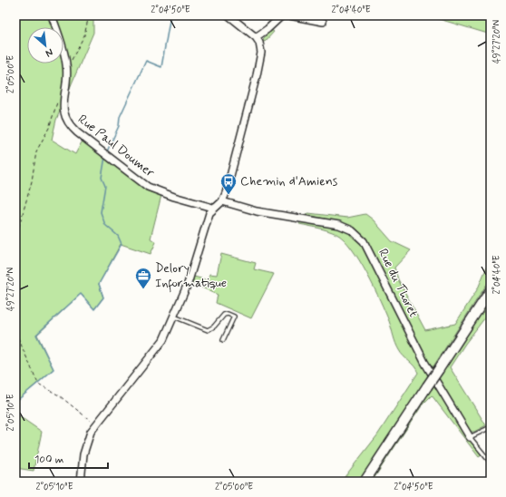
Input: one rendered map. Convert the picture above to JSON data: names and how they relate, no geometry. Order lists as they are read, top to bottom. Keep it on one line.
{"streets":{"street":["Rue Paul Doumer","Rue du Thoret"]},"places":{"bus stop":["Chemin d'Amiens"],"office":["Delory Informatique"]},"scale_bar":"100 m","north":"bottom right","coordinates":["2°04'50\"E","2°04'40\"E","49°27'20\"N","2°05'00\"E","2°05'10\"E"]}
